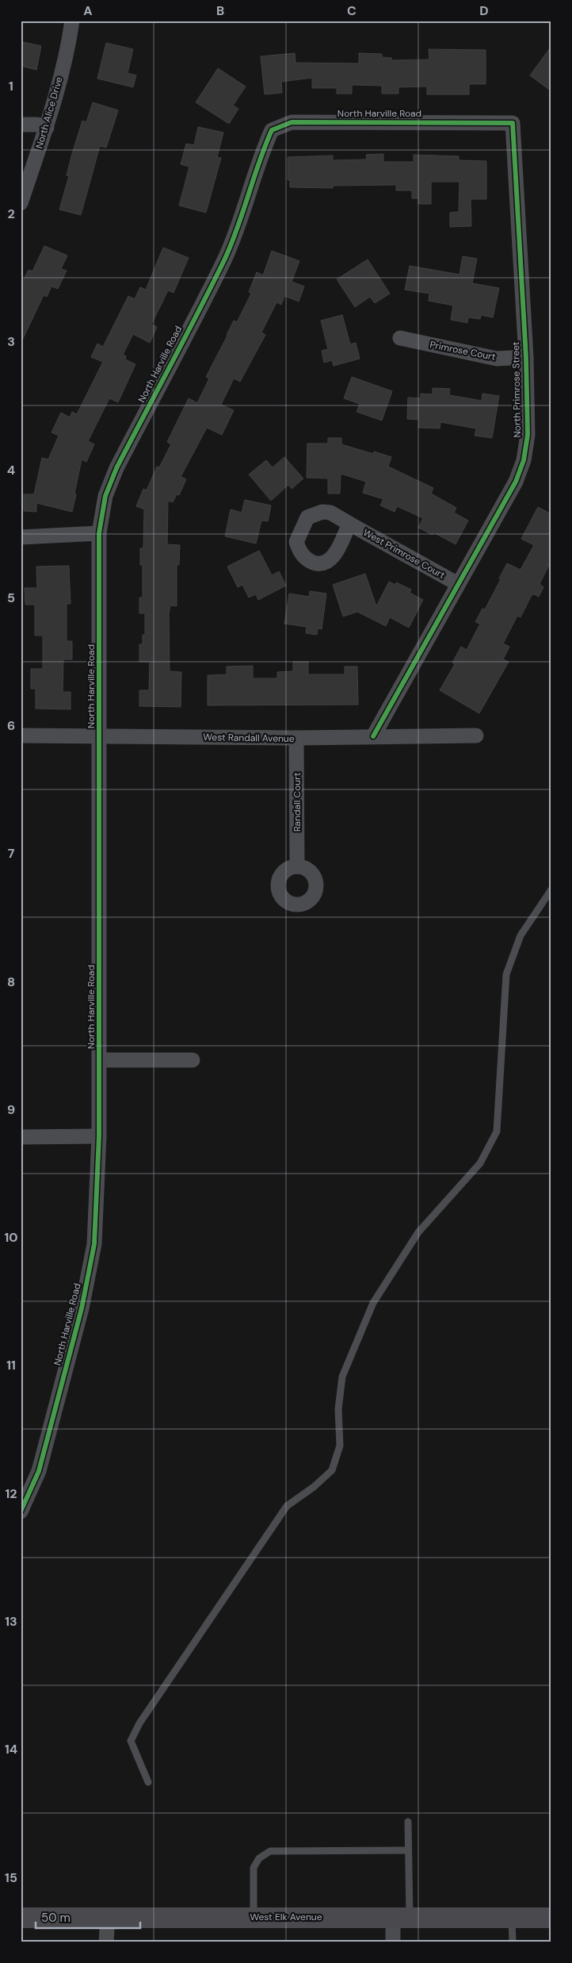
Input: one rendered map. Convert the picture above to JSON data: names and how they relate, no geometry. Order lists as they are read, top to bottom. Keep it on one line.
{"streets":{"main road":["West Elk Avenue"],"street":["North Alice Drive","North Harville Road","Primrose Court","North Primrose Street","West Primrose Court","West Randall Avenue","Randall Court"]},"crossings":[["North Harville Road","North Primrose Street"],["North Harville Road","West Randall Avenue"],["Primrose Court","North Primrose Street"],["North Primrose Street","West Primrose Court"],["North Primrose Street","West Randall Avenue"],["West Randall Avenue","Randall Court"]],"scale_bar":"50 m","grid":{"columns":["A","B","C","D"],"rows":["1","2","3","4","5","6","7","8","9","10","11","12","13","14","15"]}}
